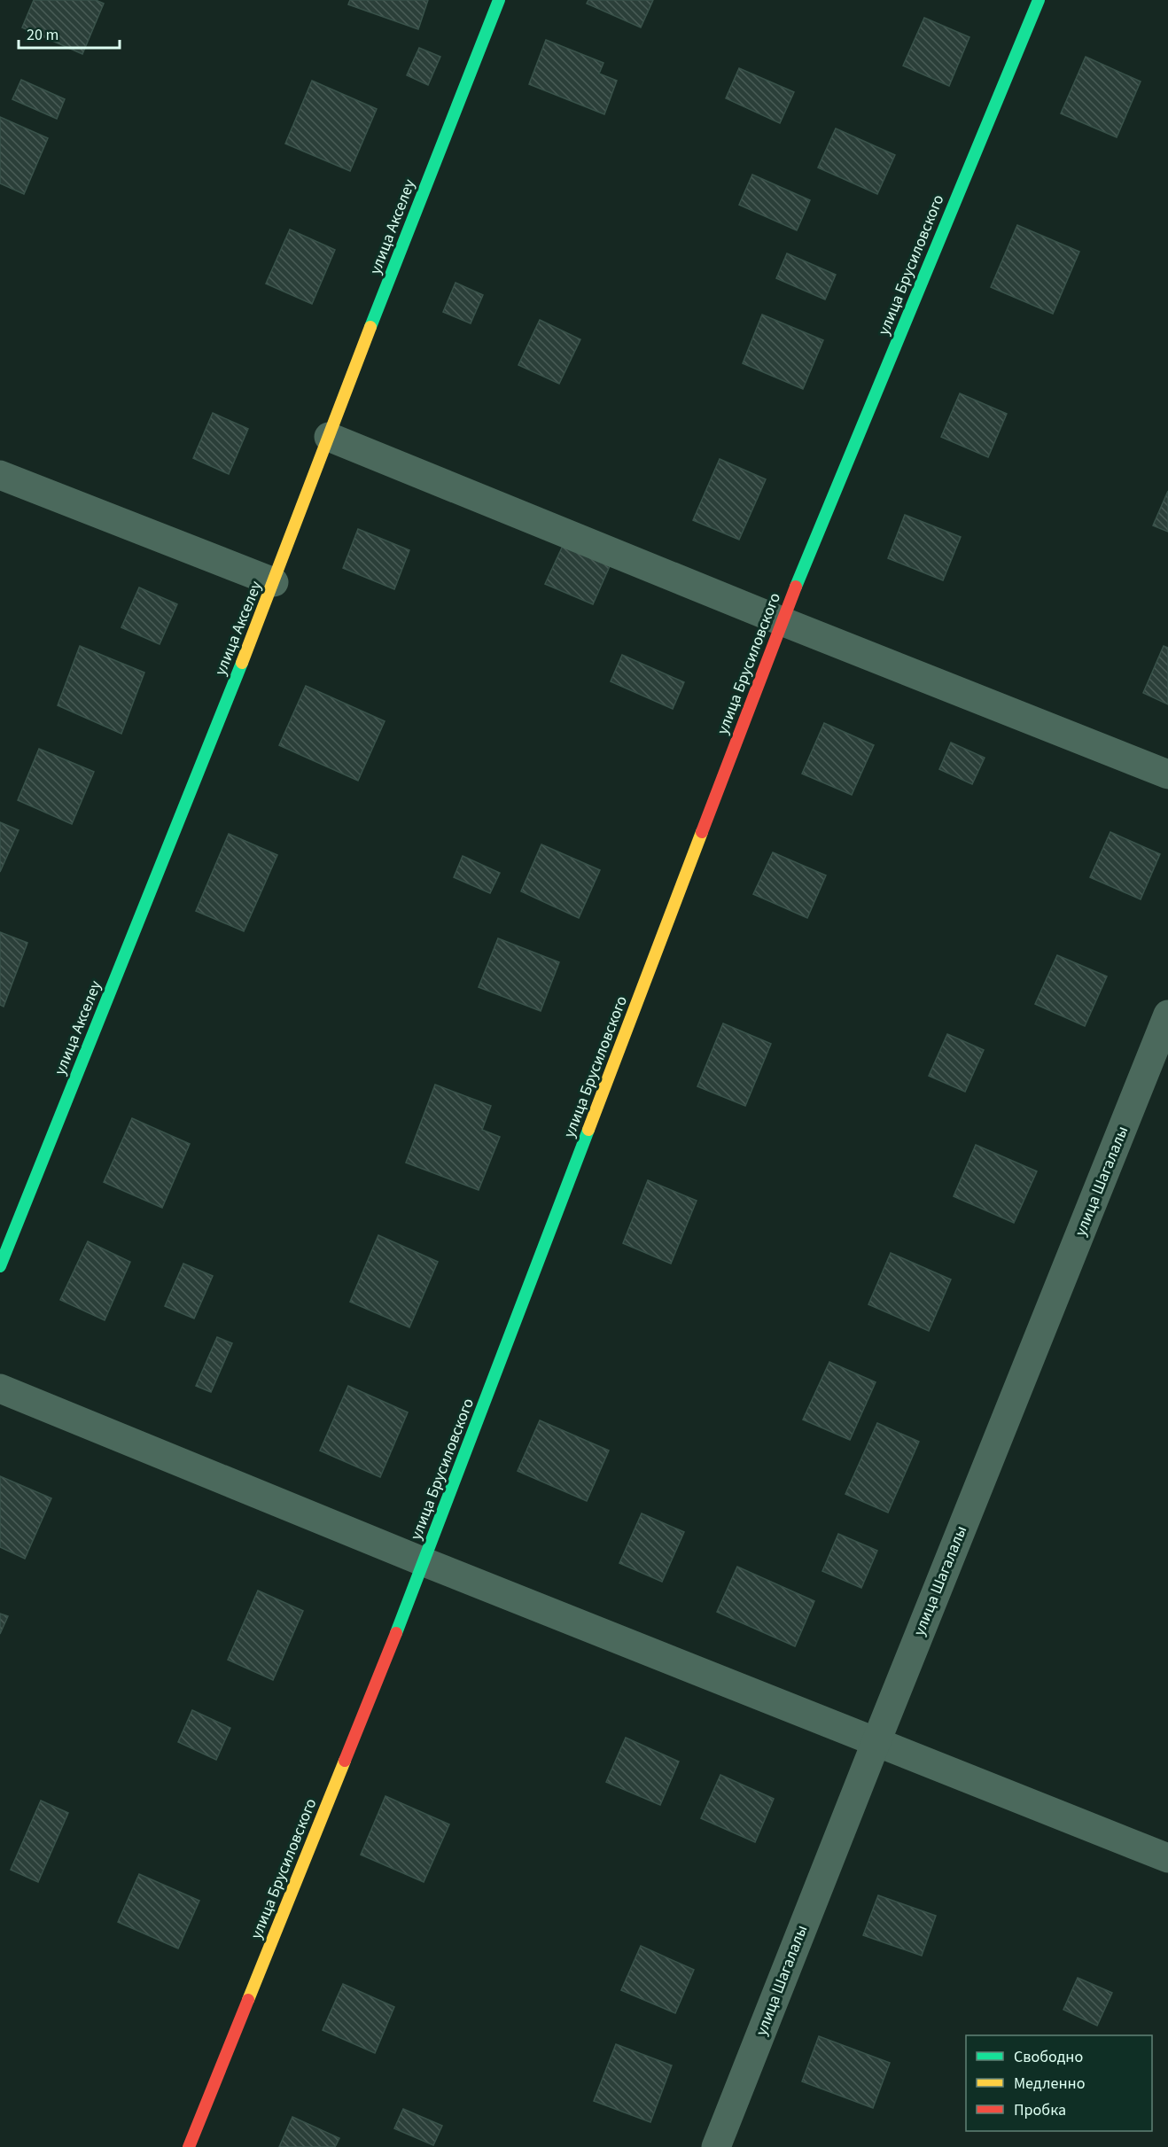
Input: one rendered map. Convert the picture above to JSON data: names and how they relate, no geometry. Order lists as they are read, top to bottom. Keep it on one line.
{"streets":{"street":["улица Акселеу","улица Брусиловского","улица Шагалалы"]},"legend":["Свободно","Медленно","Пробка"],"scale_bar":"20 m"}
